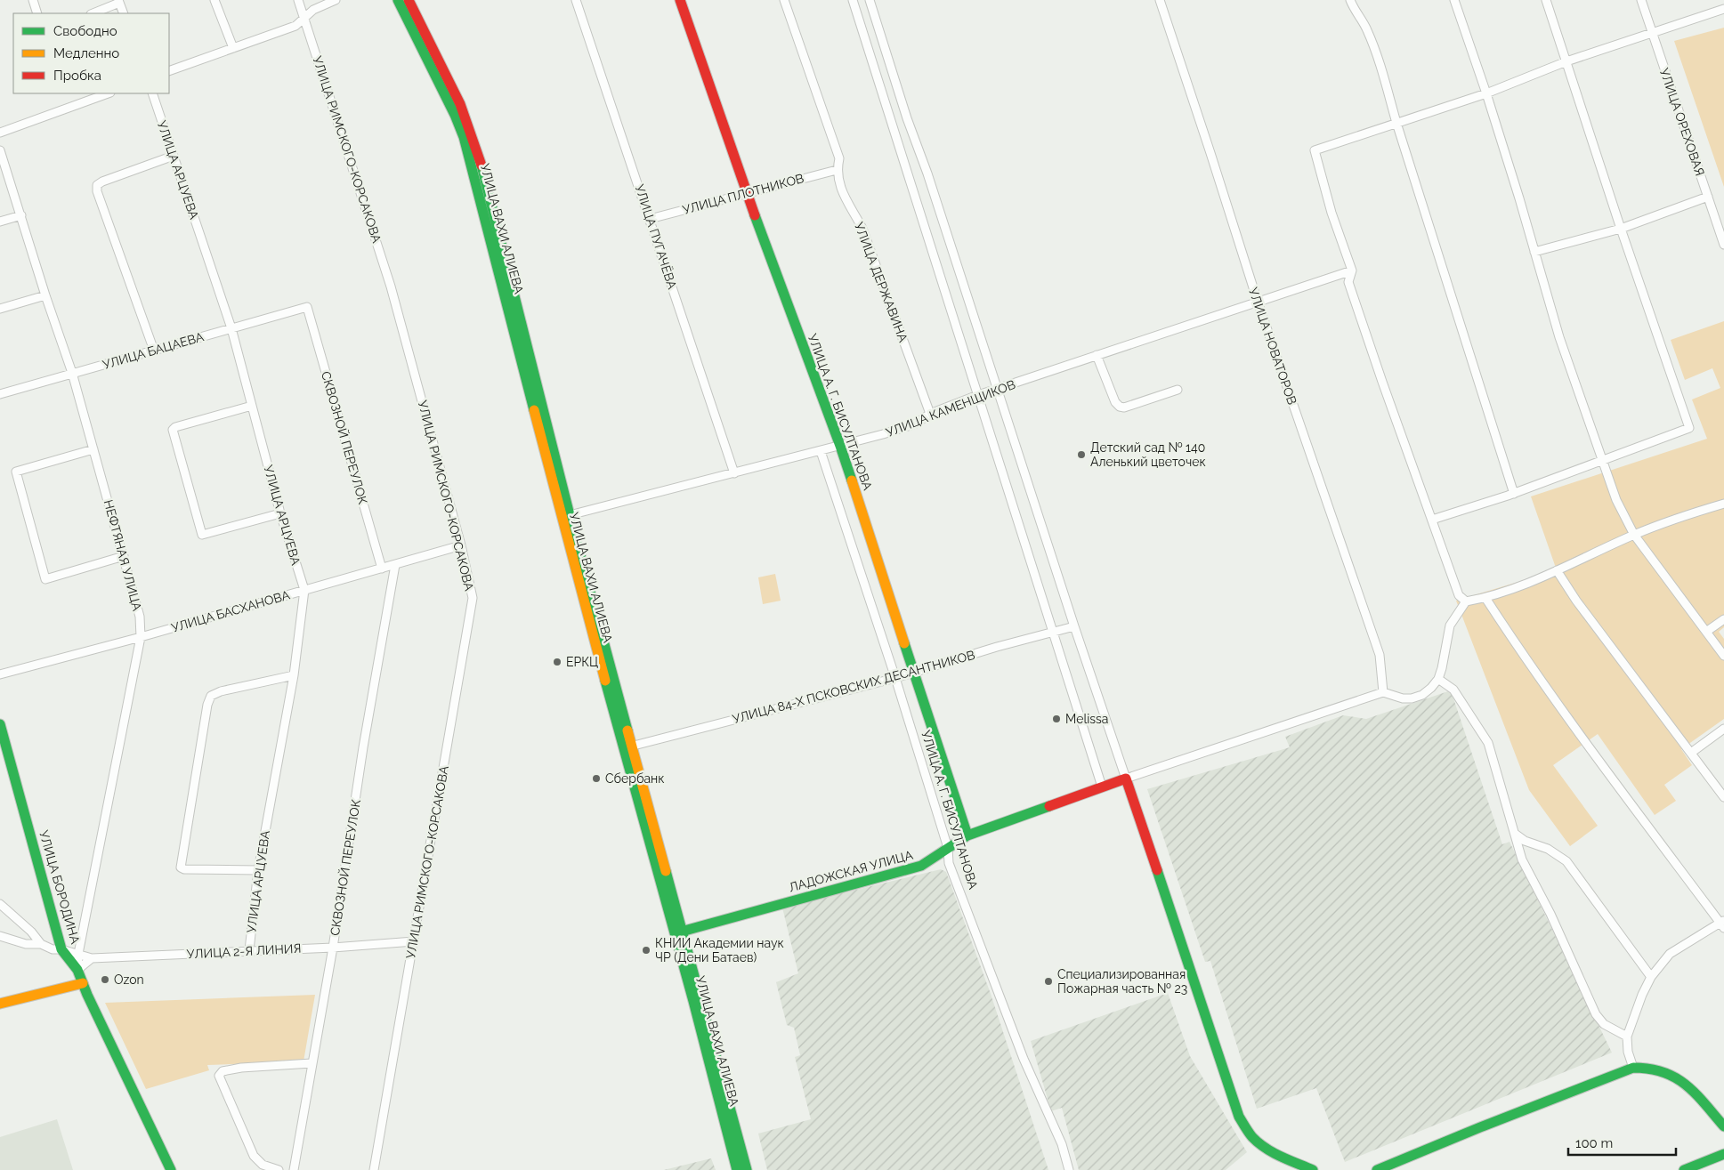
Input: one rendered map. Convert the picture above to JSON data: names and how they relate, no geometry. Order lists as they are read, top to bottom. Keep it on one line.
{"streets":{"street":["УЛИЦА ОРЕХОВАЯ","УЛИЦА РИМСКОГО-КОРСАКОВА","УЛИЦА АРЦУЕВА","УЛИЦА ПЛОТНИКОВ","УЛИЦА ВАХИ АЛИЕВА","УЛИЦА ПУГАЧЁВА","УЛИЦА ДЕРЖАВИНА","УЛИЦА НОВАТОРОВ","УЛИЦА БАЦАЕВА","УЛИЦА КАМЕНЩИКОВ","УЛИЦА А. Г. БИСУЛТАНОВА","СКВОЗНОЙ ПЕРЕУЛОК","НЕФТЯНАЯ УЛИЦА","УЛИЦА БАСХАНОВА","УЛИЦА 84-Х ПСКОВСКИХ ДЕСАНТНИКОВ","ЛАДОЖСКАЯ УЛИЦА","УЛИЦА БОРОДИНА","УЛИЦА 2-Я ЛИНИЯ"]},"crossings":[["УЛИЦА РИМСКОГО-КОРСАКОВА","УЛИЦА БАСХАНОВА"],["УЛИЦА РИМСКОГО-КОРСАКОВА","УЛИЦА 2-Я ЛИНИЯ"],["УЛИЦА АРЦУЕВА","УЛИЦА БАЦАЕВА"],["УЛИЦА АРЦУЕВА","УЛИЦА БАСХАНОВА"],["УЛИЦА АРЦУЕВА","УЛИЦА 2-Я ЛИНИЯ"],["УЛИЦА ПЛОТНИКОВ","УЛИЦА ПУГАЧЁВА"],["УЛИЦА ПЛОТНИКОВ","УЛИЦА ДЕРЖАВИНА"],["УЛИЦА ПЛОТНИКОВ","УЛИЦА А. Г. БИСУЛТАНОВА"],["УЛИЦА ВАХИ АЛИЕВА","УЛИЦА КАМЕНЩИКОВ"],["УЛИЦА ВАХИ АЛИЕВА","УЛИЦА 84-Х ПСКОВСКИХ ДЕСАНТНИКОВ"],["УЛИЦА ВАХИ АЛИЕВА","ЛАДОЖСКАЯ УЛИЦА"],["УЛИЦА ПУГАЧЁВА","УЛИЦА КАМЕНЩИКОВ"],["УЛИЦА ДЕРЖАВИНА","УЛИЦА КАМЕНЩИКОВ"],["УЛИЦА НОВАТОРОВ","УЛИЦА КАМЕНЩИКОВ"],["УЛИЦА БАЦАЕВА","СКВОЗНОЙ ПЕРЕУЛОК"],["УЛИЦА БАЦАЕВА","НЕФТЯНАЯ УЛИЦА"],["УЛИЦА КАМЕНЩИКОВ","УЛИЦА А. Г. БИСУЛТАНОВА"],["УЛИЦА А. Г. БИСУЛТАНОВА","УЛИЦА 84-Х ПСКОВСКИХ ДЕСАНТНИКОВ"],["УЛИЦА А. Г. БИСУЛТАНОВА","ЛАДОЖСКАЯ УЛИЦА"],["СКВОЗНОЙ ПЕРЕУЛОК","УЛИЦА БАСХАНОВА"],["СКВОЗНОЙ ПЕРЕУЛОК","УЛИЦА 2-Я ЛИНИЯ"],["НЕФТЯНАЯ УЛИЦА","УЛИЦА БАСХАНОВА"],["НЕФТЯНАЯ УЛИЦА","УЛИЦА БОРОДИНА"]],"places":["Детский сад № 140 Аленький цветочек","ЕРКЦ","Melissa","Сбербанк","КНИИ Академии наук ЧР (Дени Батаев)","Ozon","Специализированная Пожарная часть № 23"],"legend":["Свободно","Медленно","Пробка"],"scale_bar":"100 m"}
